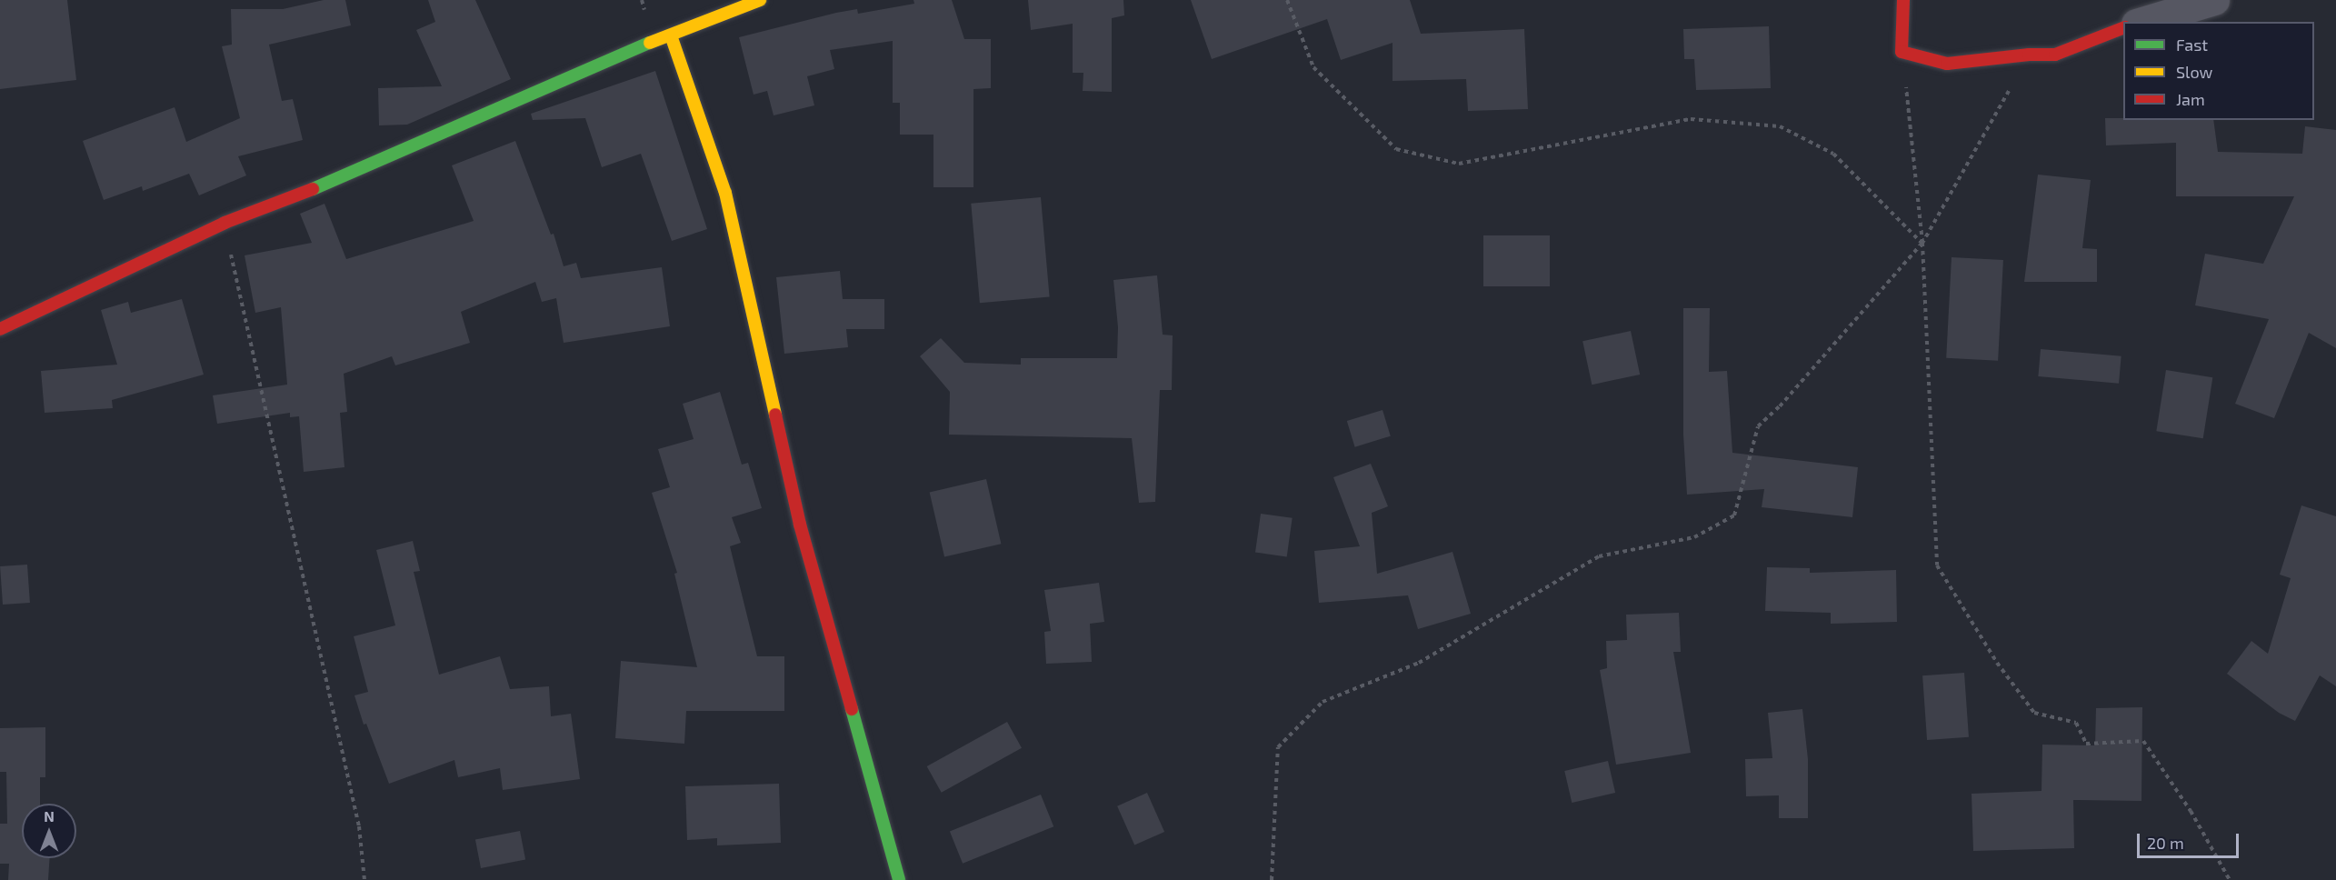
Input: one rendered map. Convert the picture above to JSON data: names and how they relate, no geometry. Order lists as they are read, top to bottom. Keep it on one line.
{"legend":["Fast","Slow","Jam"],"scale_bar":"20 m","north":"top"}
